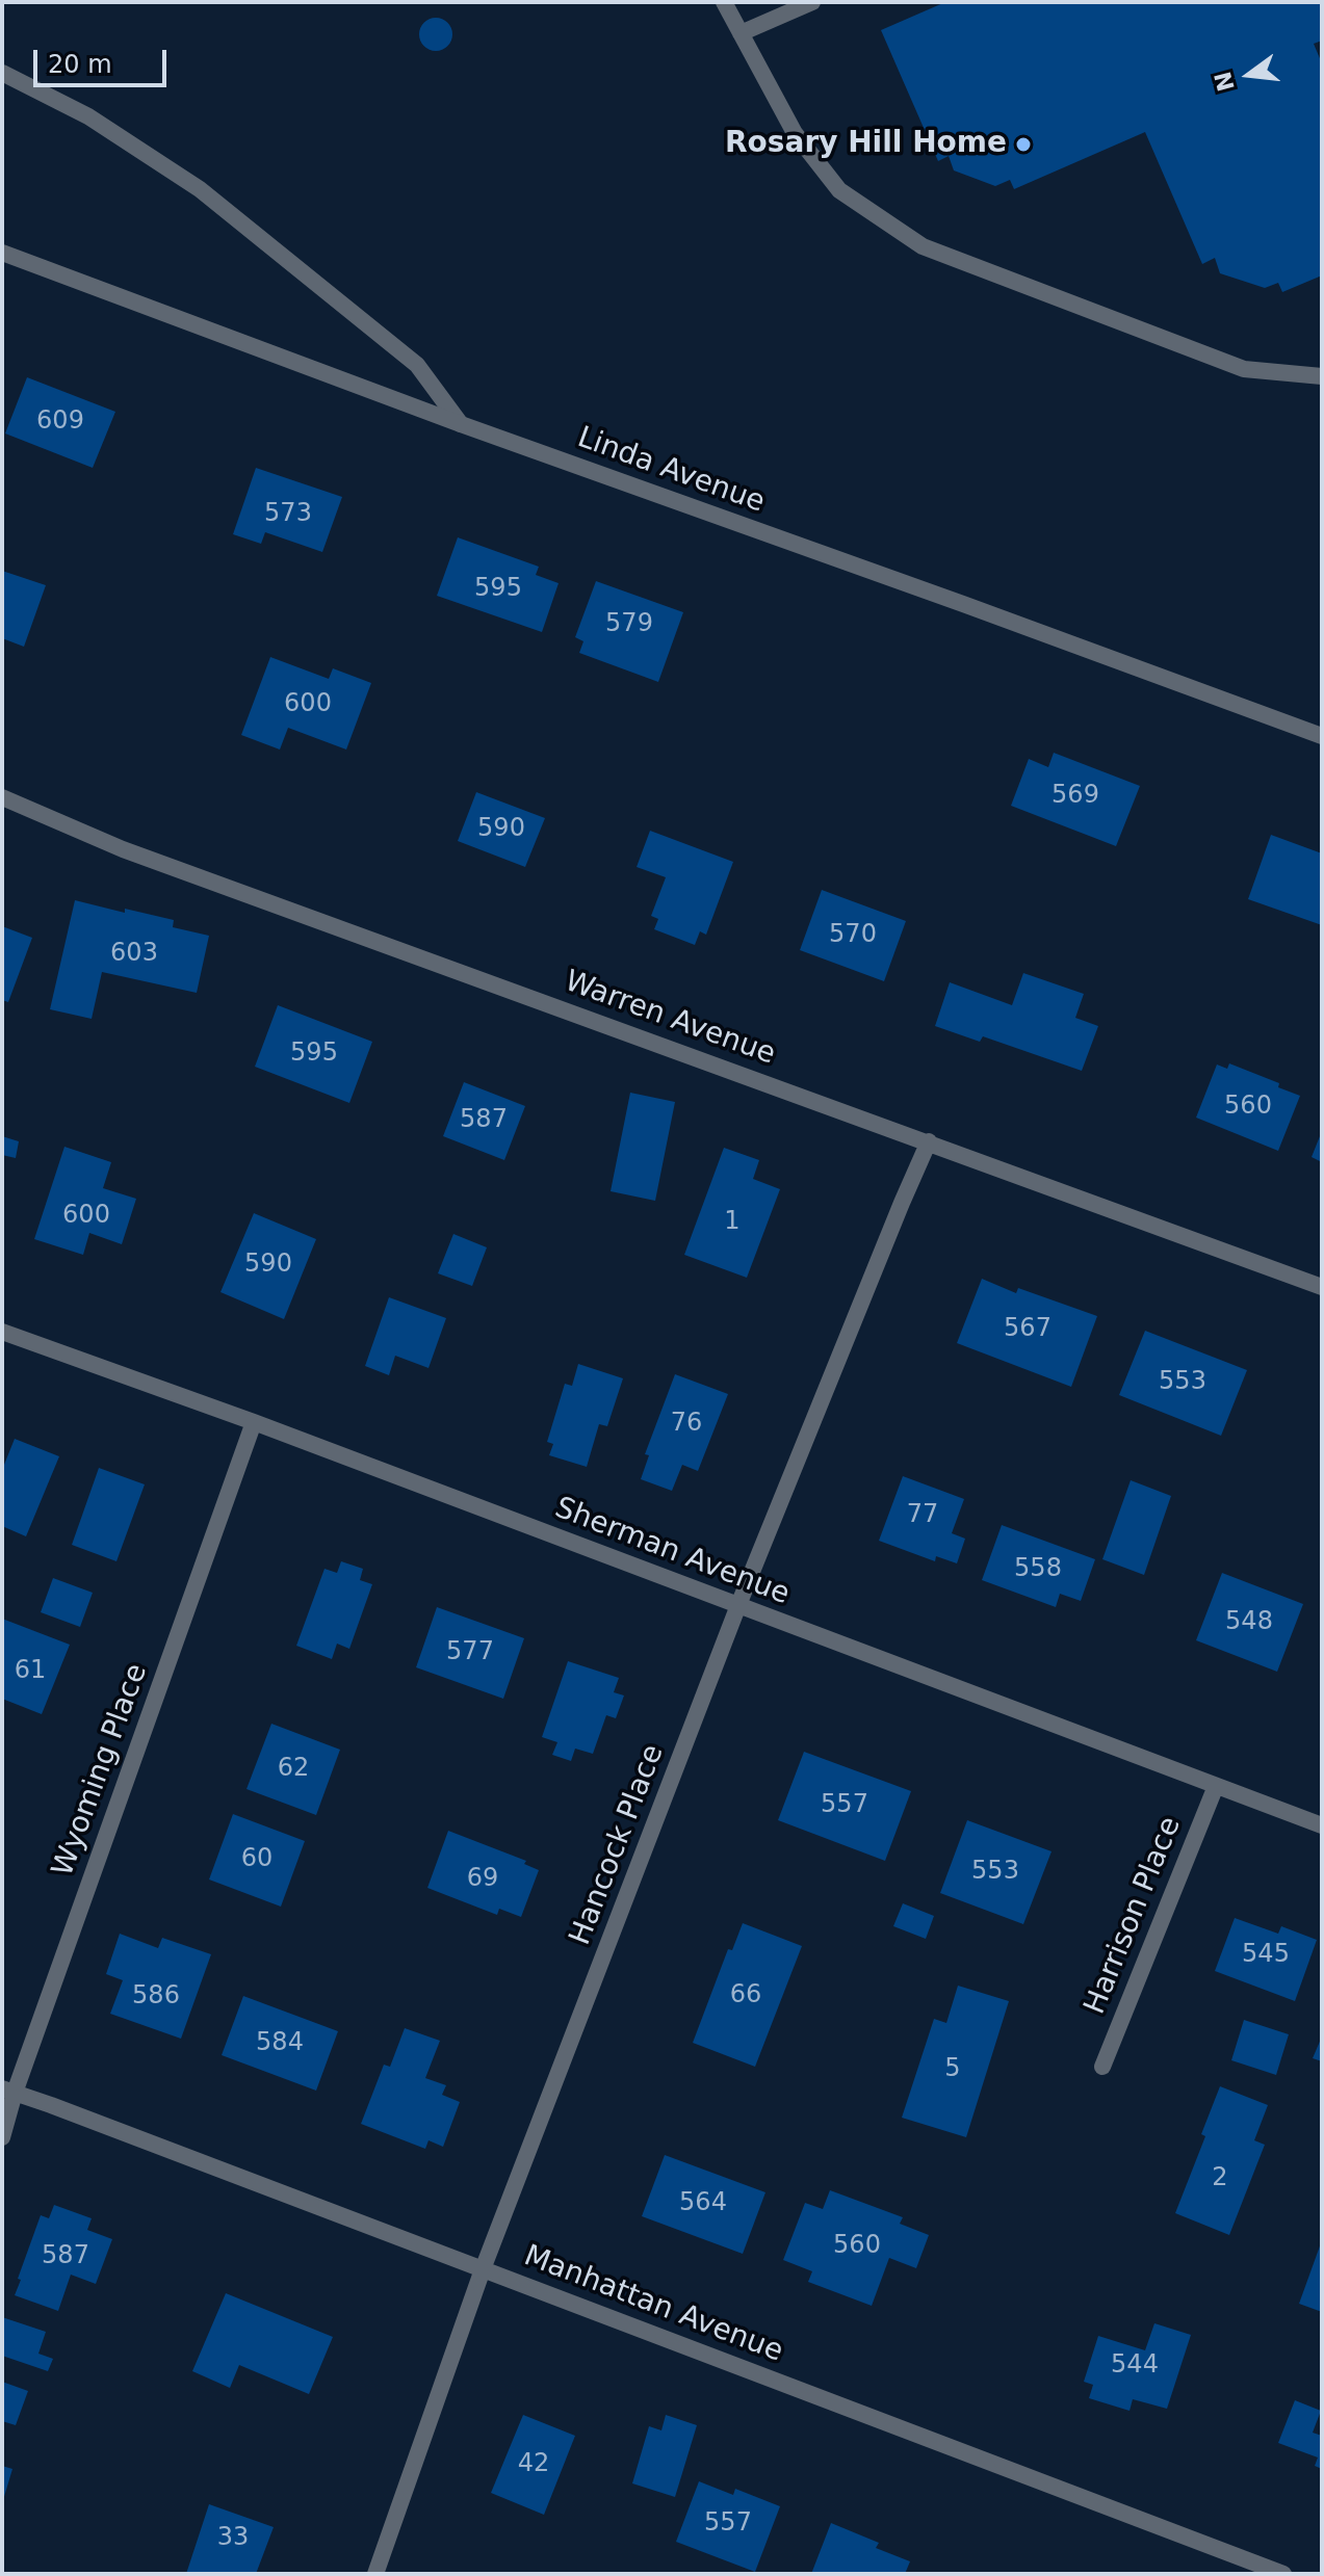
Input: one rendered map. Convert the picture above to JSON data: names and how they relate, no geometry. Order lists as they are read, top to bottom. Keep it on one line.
{"streets":{"street":["Linda Avenue","Warren Avenue","Sherman Avenue","Wyoming Place","Hancock Place","Harrison Place","Manhattan Avenue"]},"crossings":[["Warren Avenue","Hancock Place"],["Sherman Avenue","Wyoming Place"],["Sherman Avenue","Hancock Place"],["Sherman Avenue","Harrison Place"],["Wyoming Place","Manhattan Avenue"],["Hancock Place","Manhattan Avenue"]],"places":["Rosary Hill Home"],"house_numbers":["609","573","595","579","600","569","590","570","603","595","560","587","600","1","590","567","553","76","77","558","548","577","61","62","557","60","553","69","545","66","586","584","5","2","564","560","587","544","42","557","33"],"scale_bar":"20 m","north":"left"}
